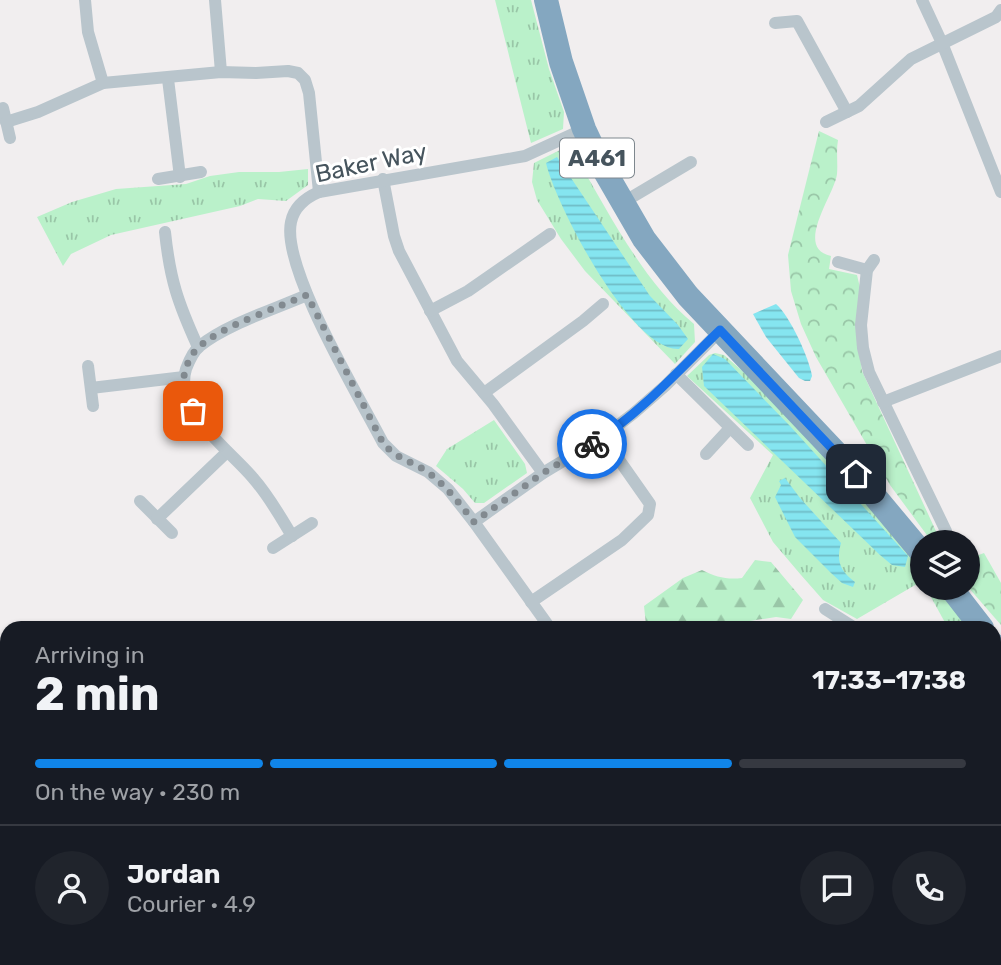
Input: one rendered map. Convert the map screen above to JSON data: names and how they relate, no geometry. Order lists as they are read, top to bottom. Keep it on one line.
{"streets":{"highway":["A461"],"street":["Baker Way"]},"crossings":[["A461","Baker Way"]],"page":{"heading":["2 min","Arriving in","17:33–17:38"],"panel":["Jordan","Courier · 4.9"],"bar":"On the way · 230 m"}}
